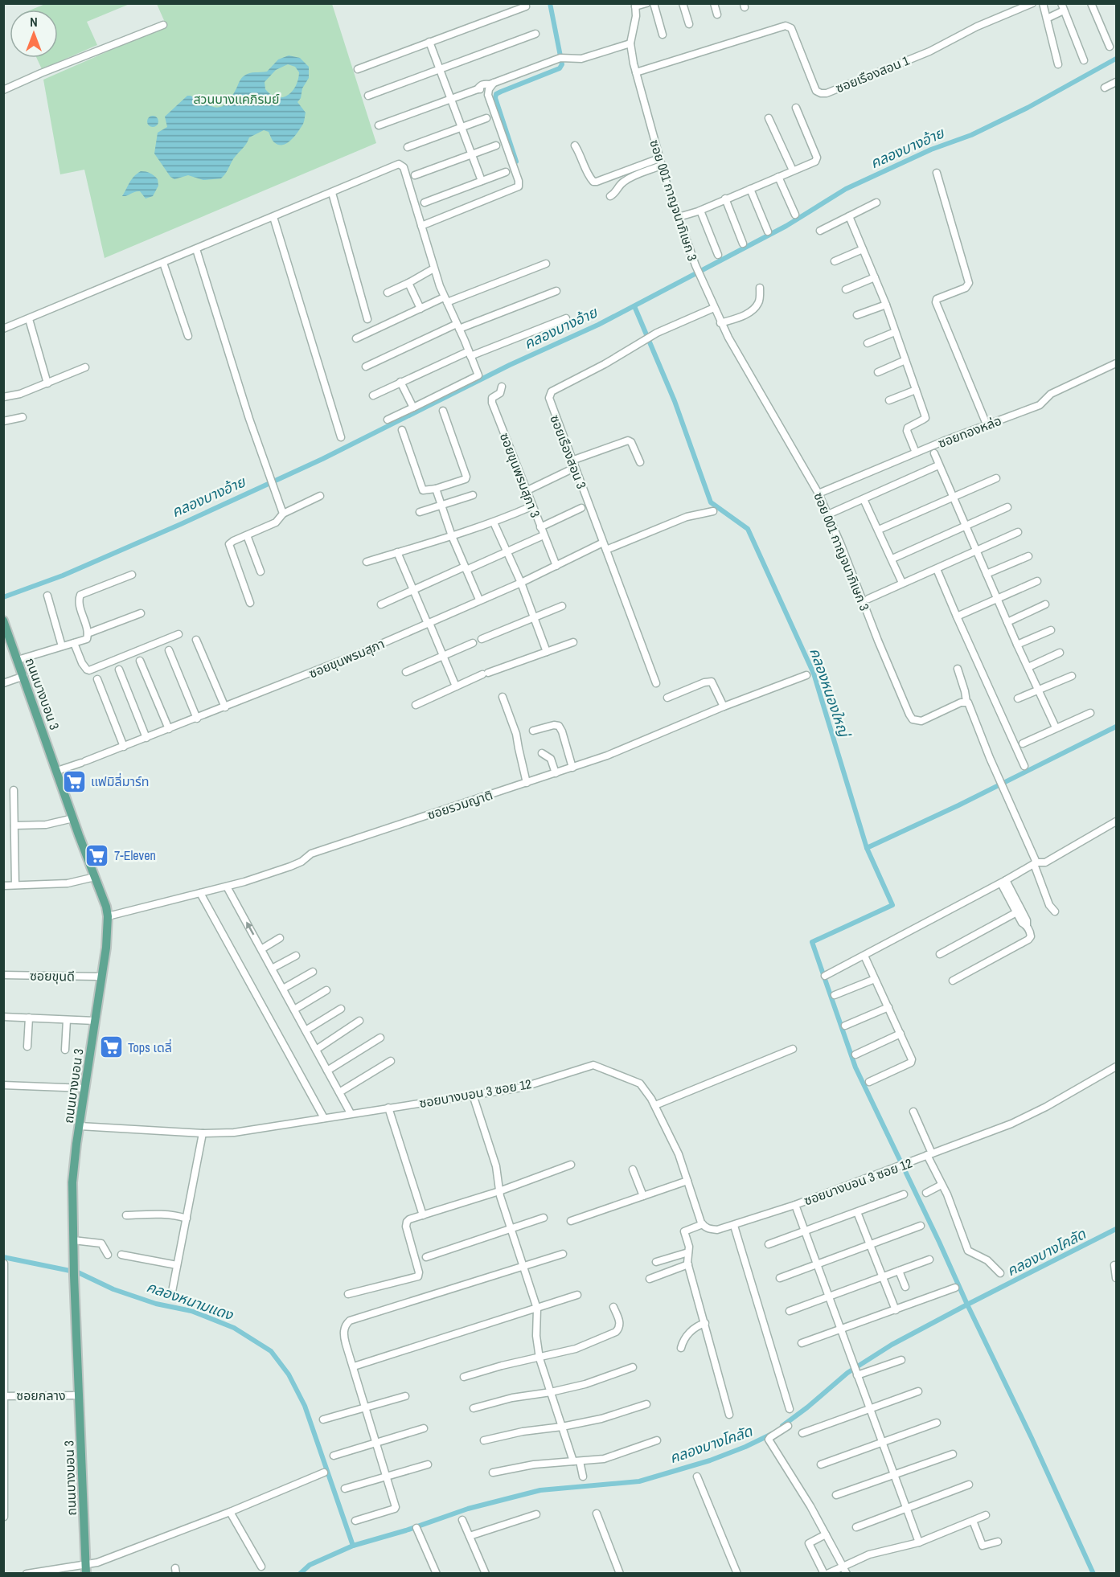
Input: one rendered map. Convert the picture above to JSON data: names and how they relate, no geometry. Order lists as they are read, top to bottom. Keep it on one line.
{"streets":{"main road":["ถนนบางบอน 3"],"street":["ซอยเรืองสอน 1","ซอย 001 กาญจนาภิเษก 3","ซอยทองหล่อ","ซอยเรืองสอน 3","ซอยขุนพรมสุภา 3","ซอยขุนพรมสุภา","ซอยรวมญาติ","ซอยขุนดี","ซอยบางบอน 3 ซอย 12","ซอยกลาง"]},"crossings":[["ซอยเรืองสอน 1","ซอย 001 กาญจนาภิเษก 3"],["ซอย 001 กาญจนาภิเษก 3","ซอยทองหล่อ"],["ซอย 001 กาญจนาภิเษก 3","ซอยเรืองสอน 3"],["ซอยเรืองสอน 3","ซอยขุนพรมสุภา"],["ซอยขุนพรมสุภา 3","ซอยขุนพรมสุภา"],["ซอยขุนพรมสุภา","ถนนบางบอน 3"],["ถนนบางบอน 3","ซอยรวมญาติ"],["ถนนบางบอน 3","ซอยขุนดี"],["ถนนบางบอน 3","ซอยบางบอน 3 ซอย 12"],["ถนนบางบอน 3","ซอยกลาง"]],"water":["คลองบางอ้าย","คลองหนองใหญ่","คลองบางโคลัด","คลองหนามแดง"],"parks":["สวนบางแคภิรมย์"],"places":{"supermarket":["แฟมิลี่มาร์ท","7-Eleven","Tops เดลี่"]},"north":"top"}
